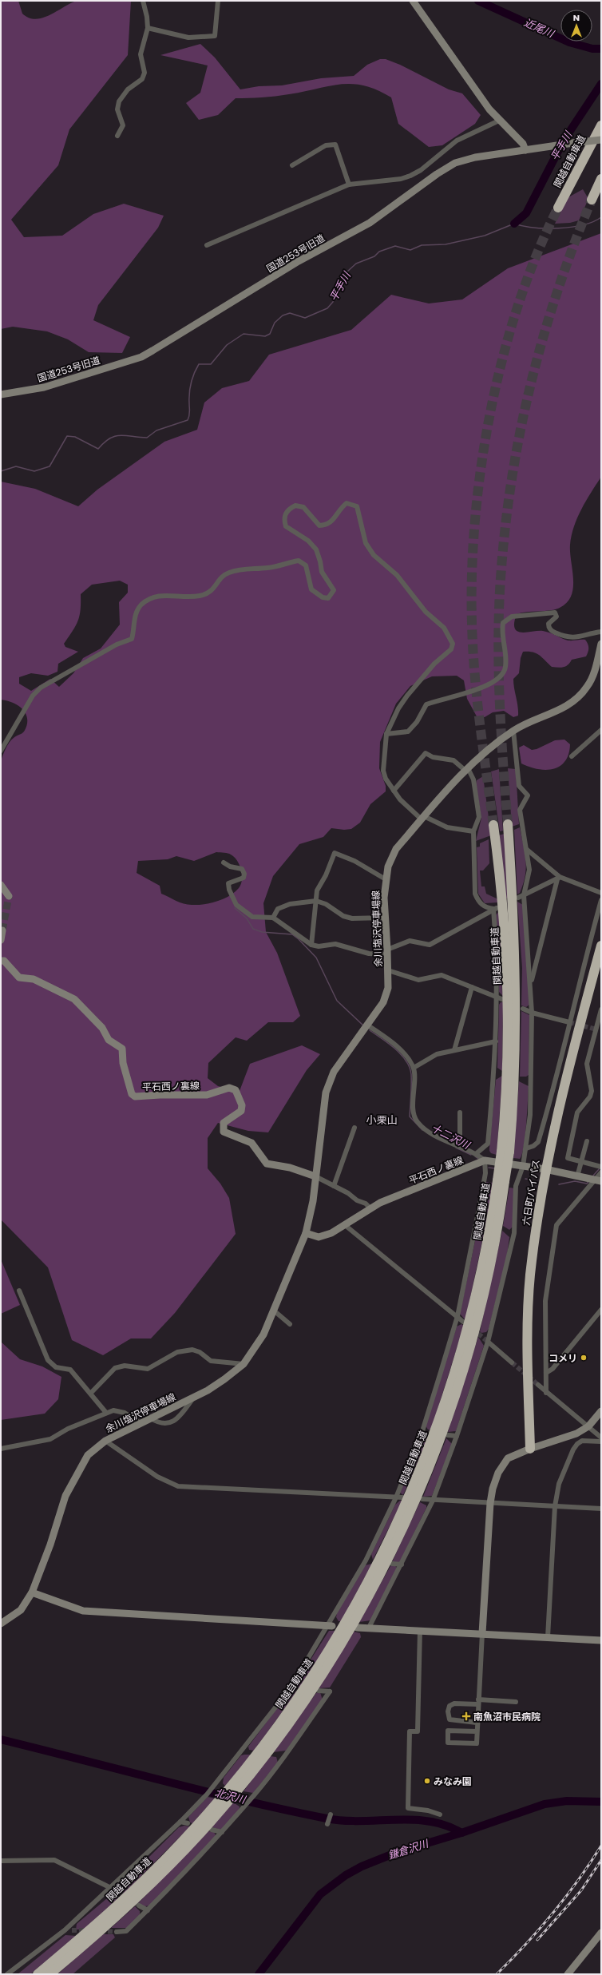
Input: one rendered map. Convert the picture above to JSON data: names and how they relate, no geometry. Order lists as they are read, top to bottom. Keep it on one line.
{"streets":{"highway":["関越自動車道","六日町バイパス"],"main road":["国道253号旧道","余川塩沢停車場線","平石西ノ裏線"]},"crossings":[["余川塩沢停車場線","平石西ノ裏線"]],"districts":["小栗山"],"water":["近尾川","平手川","十二沢川","北沢川","鎌倉沢川"],"places":{"other":["コメリ","みなみ園"],"health":["南魚沼市民病院"]},"north":"top"}
